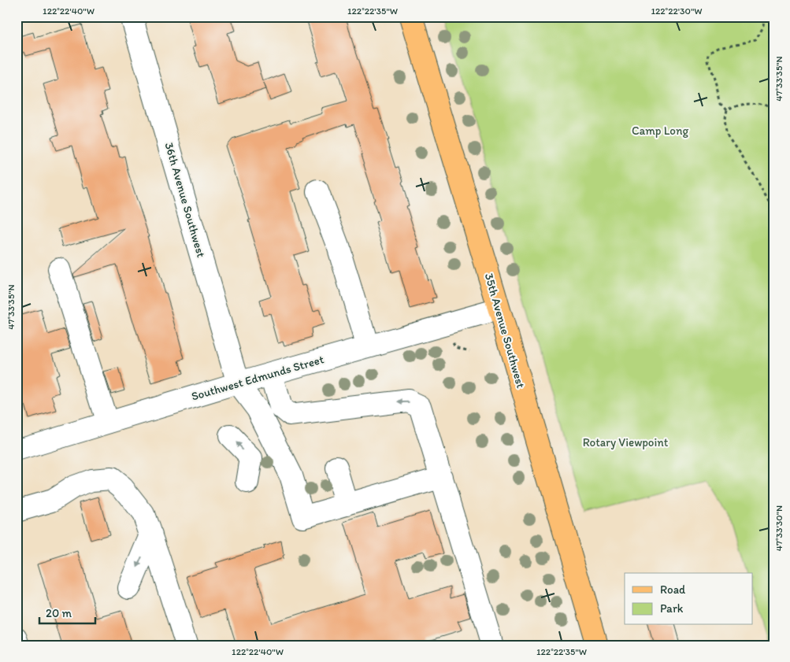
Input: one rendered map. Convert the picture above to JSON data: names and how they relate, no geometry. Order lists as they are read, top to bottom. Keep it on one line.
{"streets":{"main road":["35th Avenue Southwest"],"street":["36th Avenue Southwest","Southwest Edmunds Street"]},"crossings":[["36th Avenue Southwest","Southwest Edmunds Street"],["35th Avenue Southwest","Southwest Edmunds Street"]],"parks":["Camp Long","Rotary Viewpoint"],"legend":["Road","Park"],"scale_bar":"20 m","coordinates":["122°22'40\"W","122°22'35\"W","122°22'30\"W","47°33'35\"N","47°33'30\"N"]}
